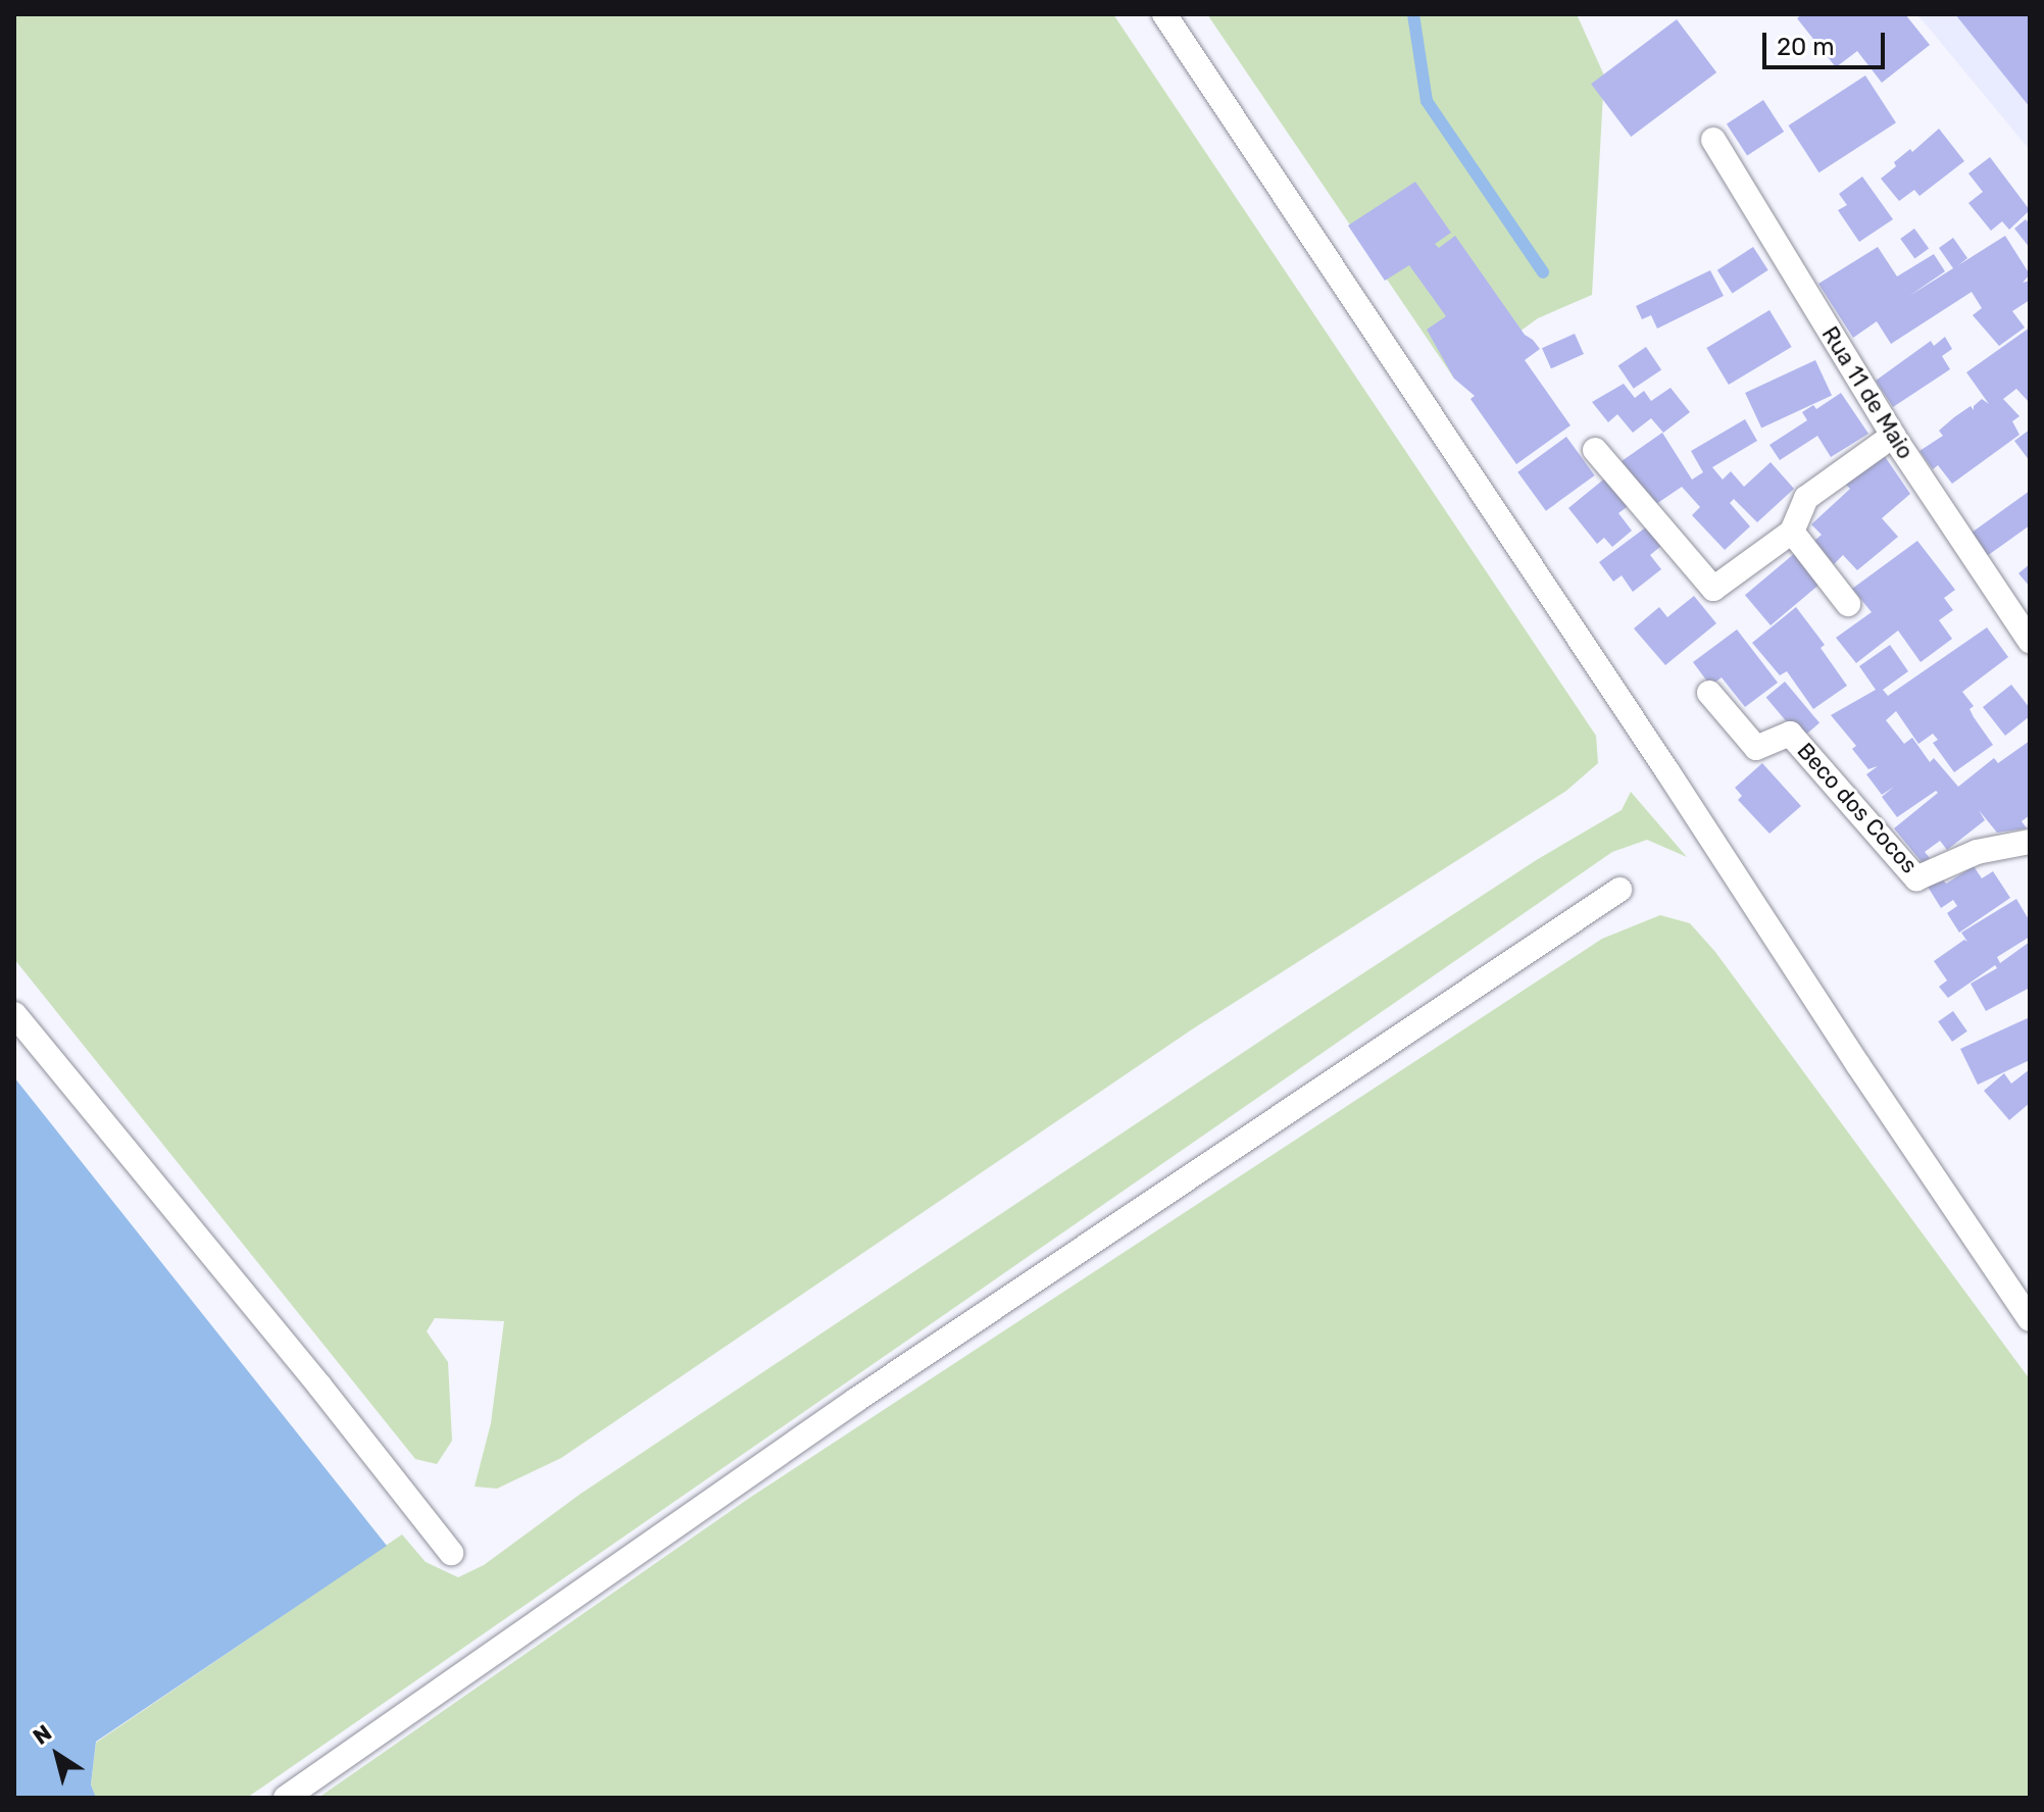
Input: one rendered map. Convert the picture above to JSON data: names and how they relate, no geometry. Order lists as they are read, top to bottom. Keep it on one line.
{"streets":{"lane":["Rua 11 de Maio","Beco dos Cocos"]},"scale_bar":"20 m","north":"top left"}
